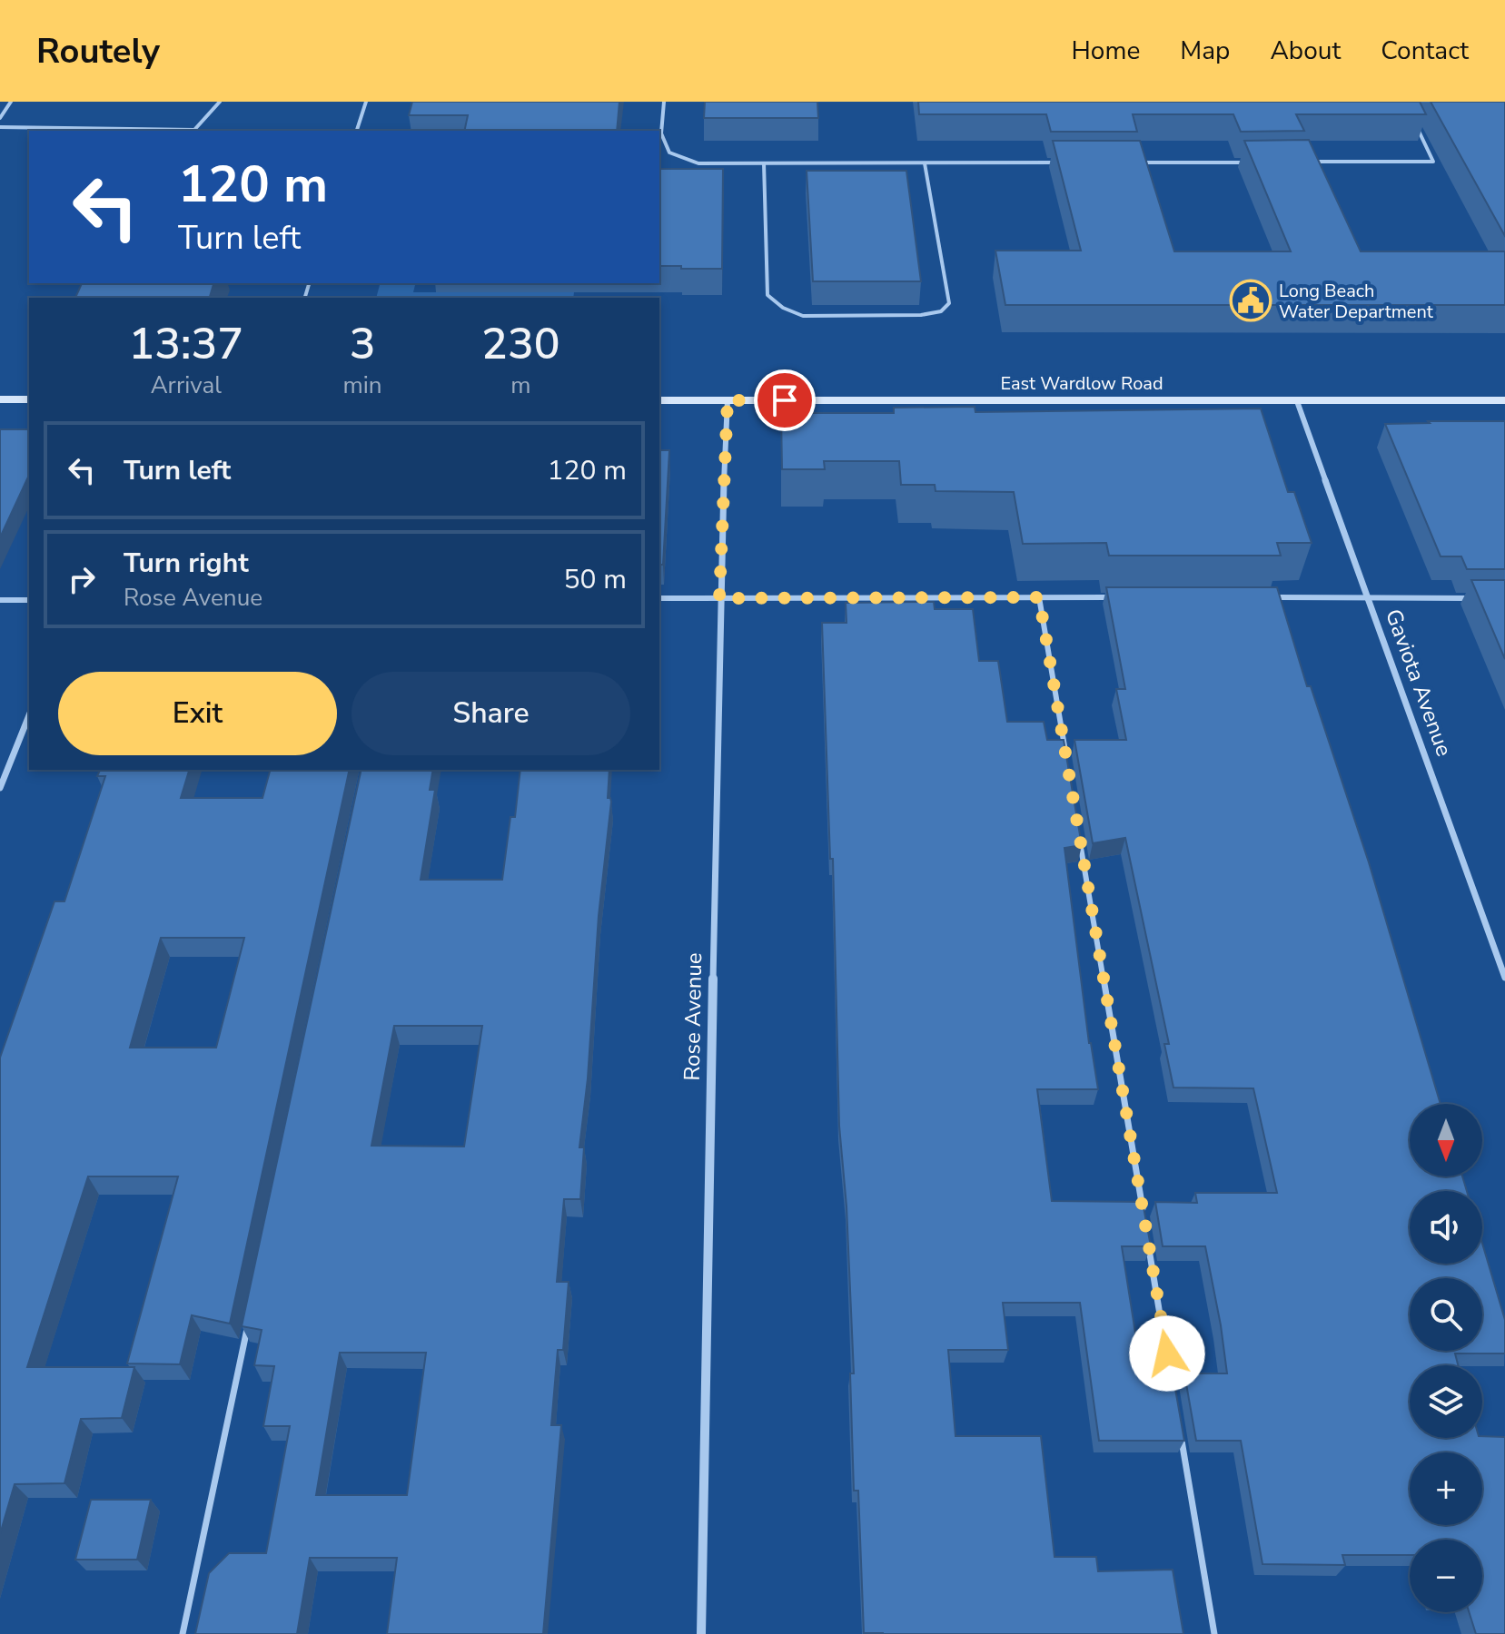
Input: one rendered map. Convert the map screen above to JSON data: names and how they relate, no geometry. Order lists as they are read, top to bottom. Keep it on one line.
{"streets":{"main road":["East Wardlow Road"],"street":["Gaviota Avenue","Rose Avenue"]},"crossings":[["East Wardlow Road","Gaviota Avenue"],["East Wardlow Road","Rose Avenue"]],"places":{"public building":["Long Beach Water Department"]},"north":"bottom","page":{"header":"Routely","nav":["Home","Map","About","Contact"],"turn":["120 m","Turn left"],"eta":["13:37","Arrival","3","min","230","m"],"list":[{"name":"Turn left","value":"120 m"},{"name":"Turn right","note":"Rose Avenue","value":"50 m"}],"buttons":["Exit","Share"],"map_buttons":["+","−"]}}
